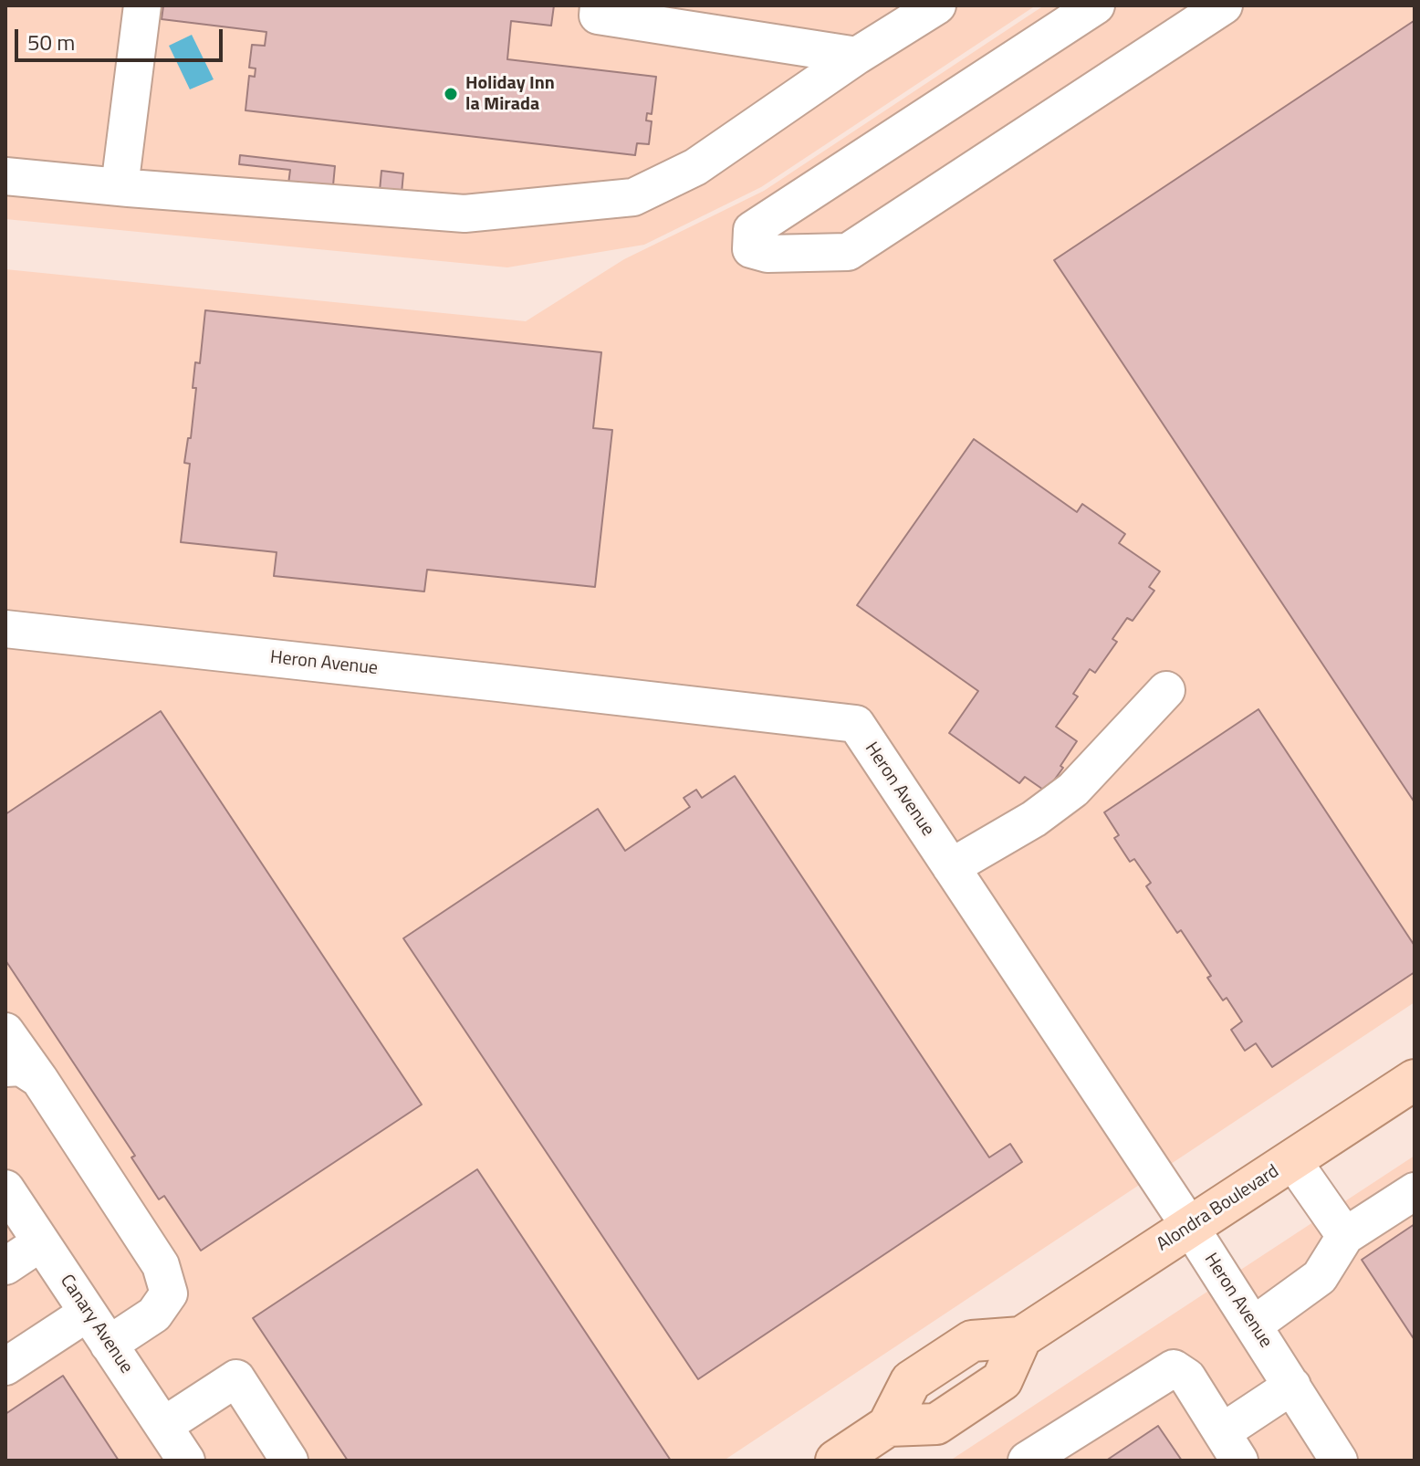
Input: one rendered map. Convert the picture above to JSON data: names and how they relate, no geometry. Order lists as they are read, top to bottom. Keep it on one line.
{"streets":{"main road":["Alondra Boulevard"],"street":["Heron Avenue","Canary Avenue"]},"crossings":[["Heron Avenue","Alondra Boulevard"]],"places":["Holiday Inn la Mirada"],"scale_bar":"50 m"}
